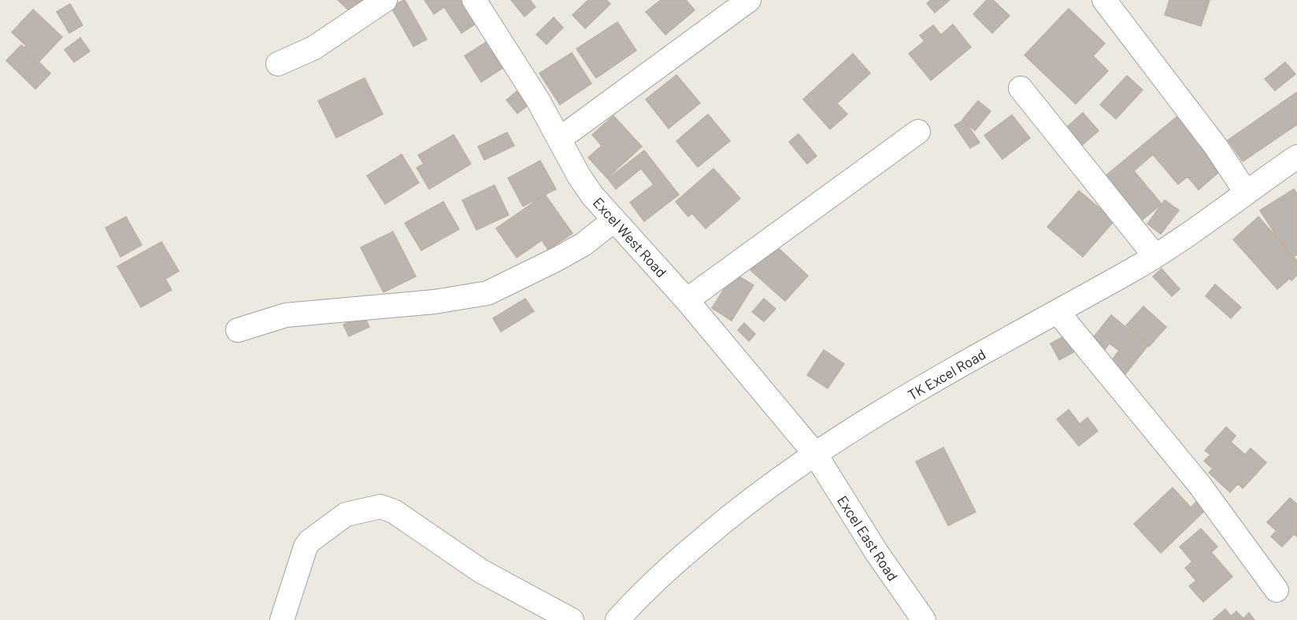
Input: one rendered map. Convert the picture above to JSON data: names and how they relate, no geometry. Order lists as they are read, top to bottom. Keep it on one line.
{"streets":{"street":["Excel West Road","TK Excel Road","Excel East Road"]},"crossings":[["Excel West Road","TK Excel Road"],["Excel West Road","Excel East Road"],["TK Excel Road","Excel East Road"]]}
